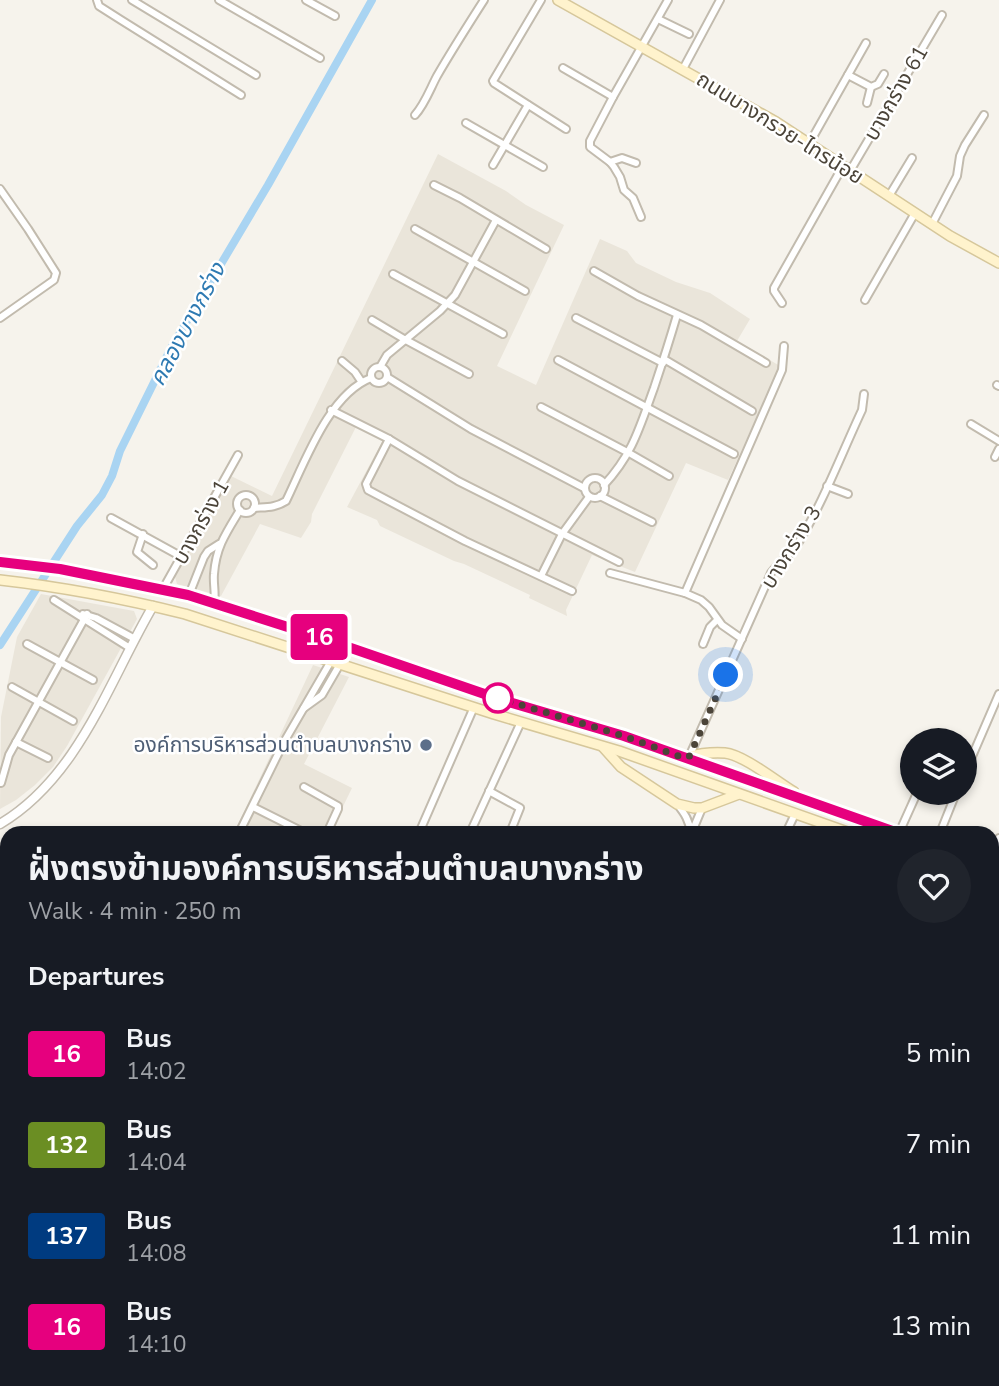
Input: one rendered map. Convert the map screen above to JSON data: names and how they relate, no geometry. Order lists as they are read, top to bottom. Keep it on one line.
{"streets":{"main road":["ถนนบางกรวย-ไทรน้อย"],"street":["บางกร่าง 61","บางกร่าง 1","บางกร่าง 3"]},"crossings":[["บางกร่าง 61","ถนนบางกรวย-ไทรน้อย"]],"water":["คลองบางกร่าง"],"places":["องค์การบริหารส่วนตำบลบางกร่าง"],"lines":["bus line 16"],"page":{"on_map":"16","heading":[["ฝั่งตรงข้ามองค์การบริหารส่วนตำบลบางกร่าง","Walk · 4 min · 250 m"],"Departures"],"list":[{"mark":"16","name":"Bus","note":"14:02","value":"5 min"},{"mark":"132","name":"Bus","note":"14:04","value":"7 min"},{"mark":"137","name":"Bus","note":"14:08","value":"11 min"},{"mark":"16","name":"Bus","note":"14:10","value":"13 min"}]}}
